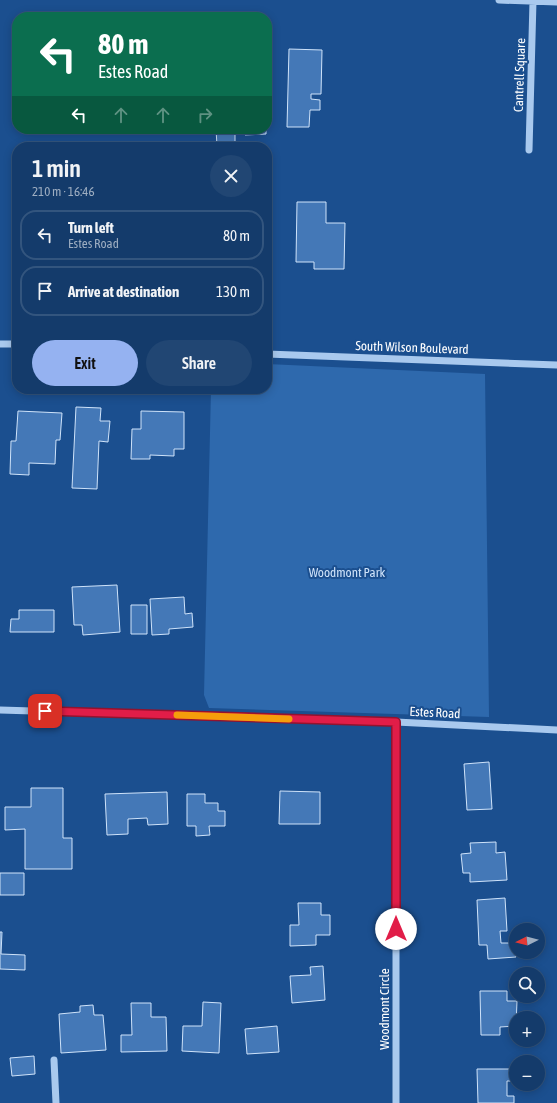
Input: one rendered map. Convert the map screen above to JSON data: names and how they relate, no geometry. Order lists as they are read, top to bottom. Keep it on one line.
{"streets":{"street":["Cantrell Square","South Wilson Boulevard","Estes Road","Woodmont Circle"]},"crossings":[["Estes Road","Woodmont Circle"]],"parks":["Woodmont Park"],"north":"left","page":{"turn":["80 m","Estes Road"],"heading":["1 min","210 m · 16:46"],"list":[{"name":"Turn left","note":"Estes Road","value":"80 m"},{"name":"Arrive at destination","value":"130 m"}],"buttons":["Exit","Share"],"map_buttons":["+","−"]}}
